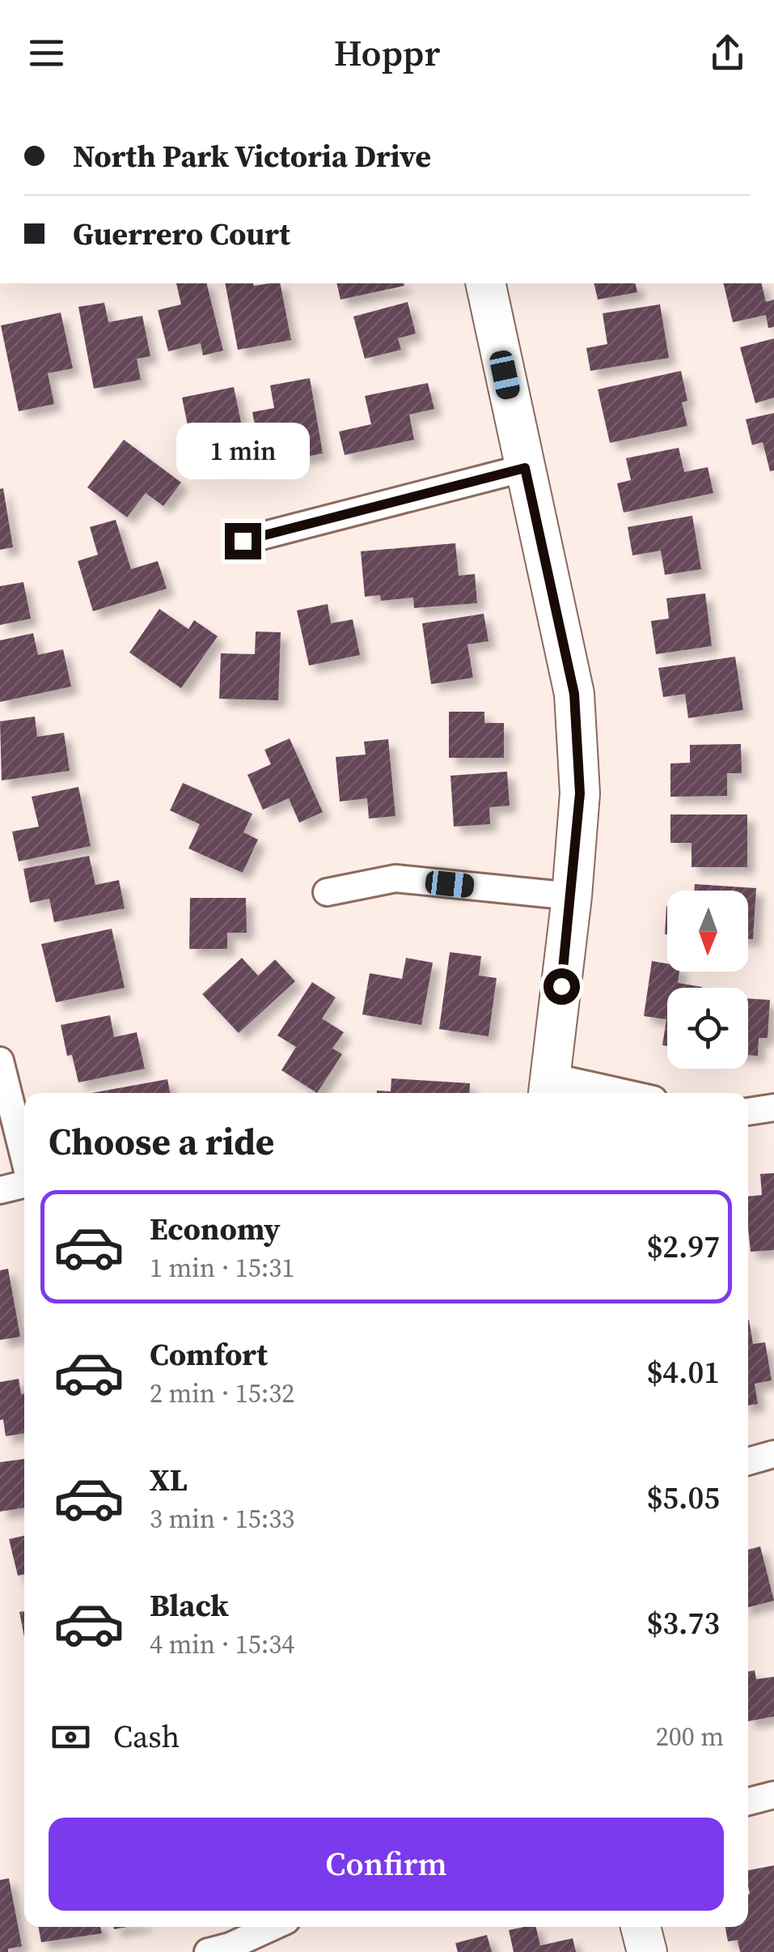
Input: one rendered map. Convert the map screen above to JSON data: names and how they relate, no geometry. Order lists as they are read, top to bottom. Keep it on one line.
{"north":"bottom","page":{"header":"Hoppr","banner":["North Park Victoria Drive","Guerrero Court"],"bubble":"1 min","heading":"Choose a ride","list":[{"name":"Economy","note":"1 min · 15:31","value":"$2.97"},{"name":"Comfort","note":"2 min · 15:32","value":"$4.01"},{"name":"XL","note":"3 min · 15:33","value":"$5.05"},{"name":"Black","note":"4 min · 15:34","value":"$3.73"}],"pay":["Cash","200 m"],"buttons":"Confirm"}}
